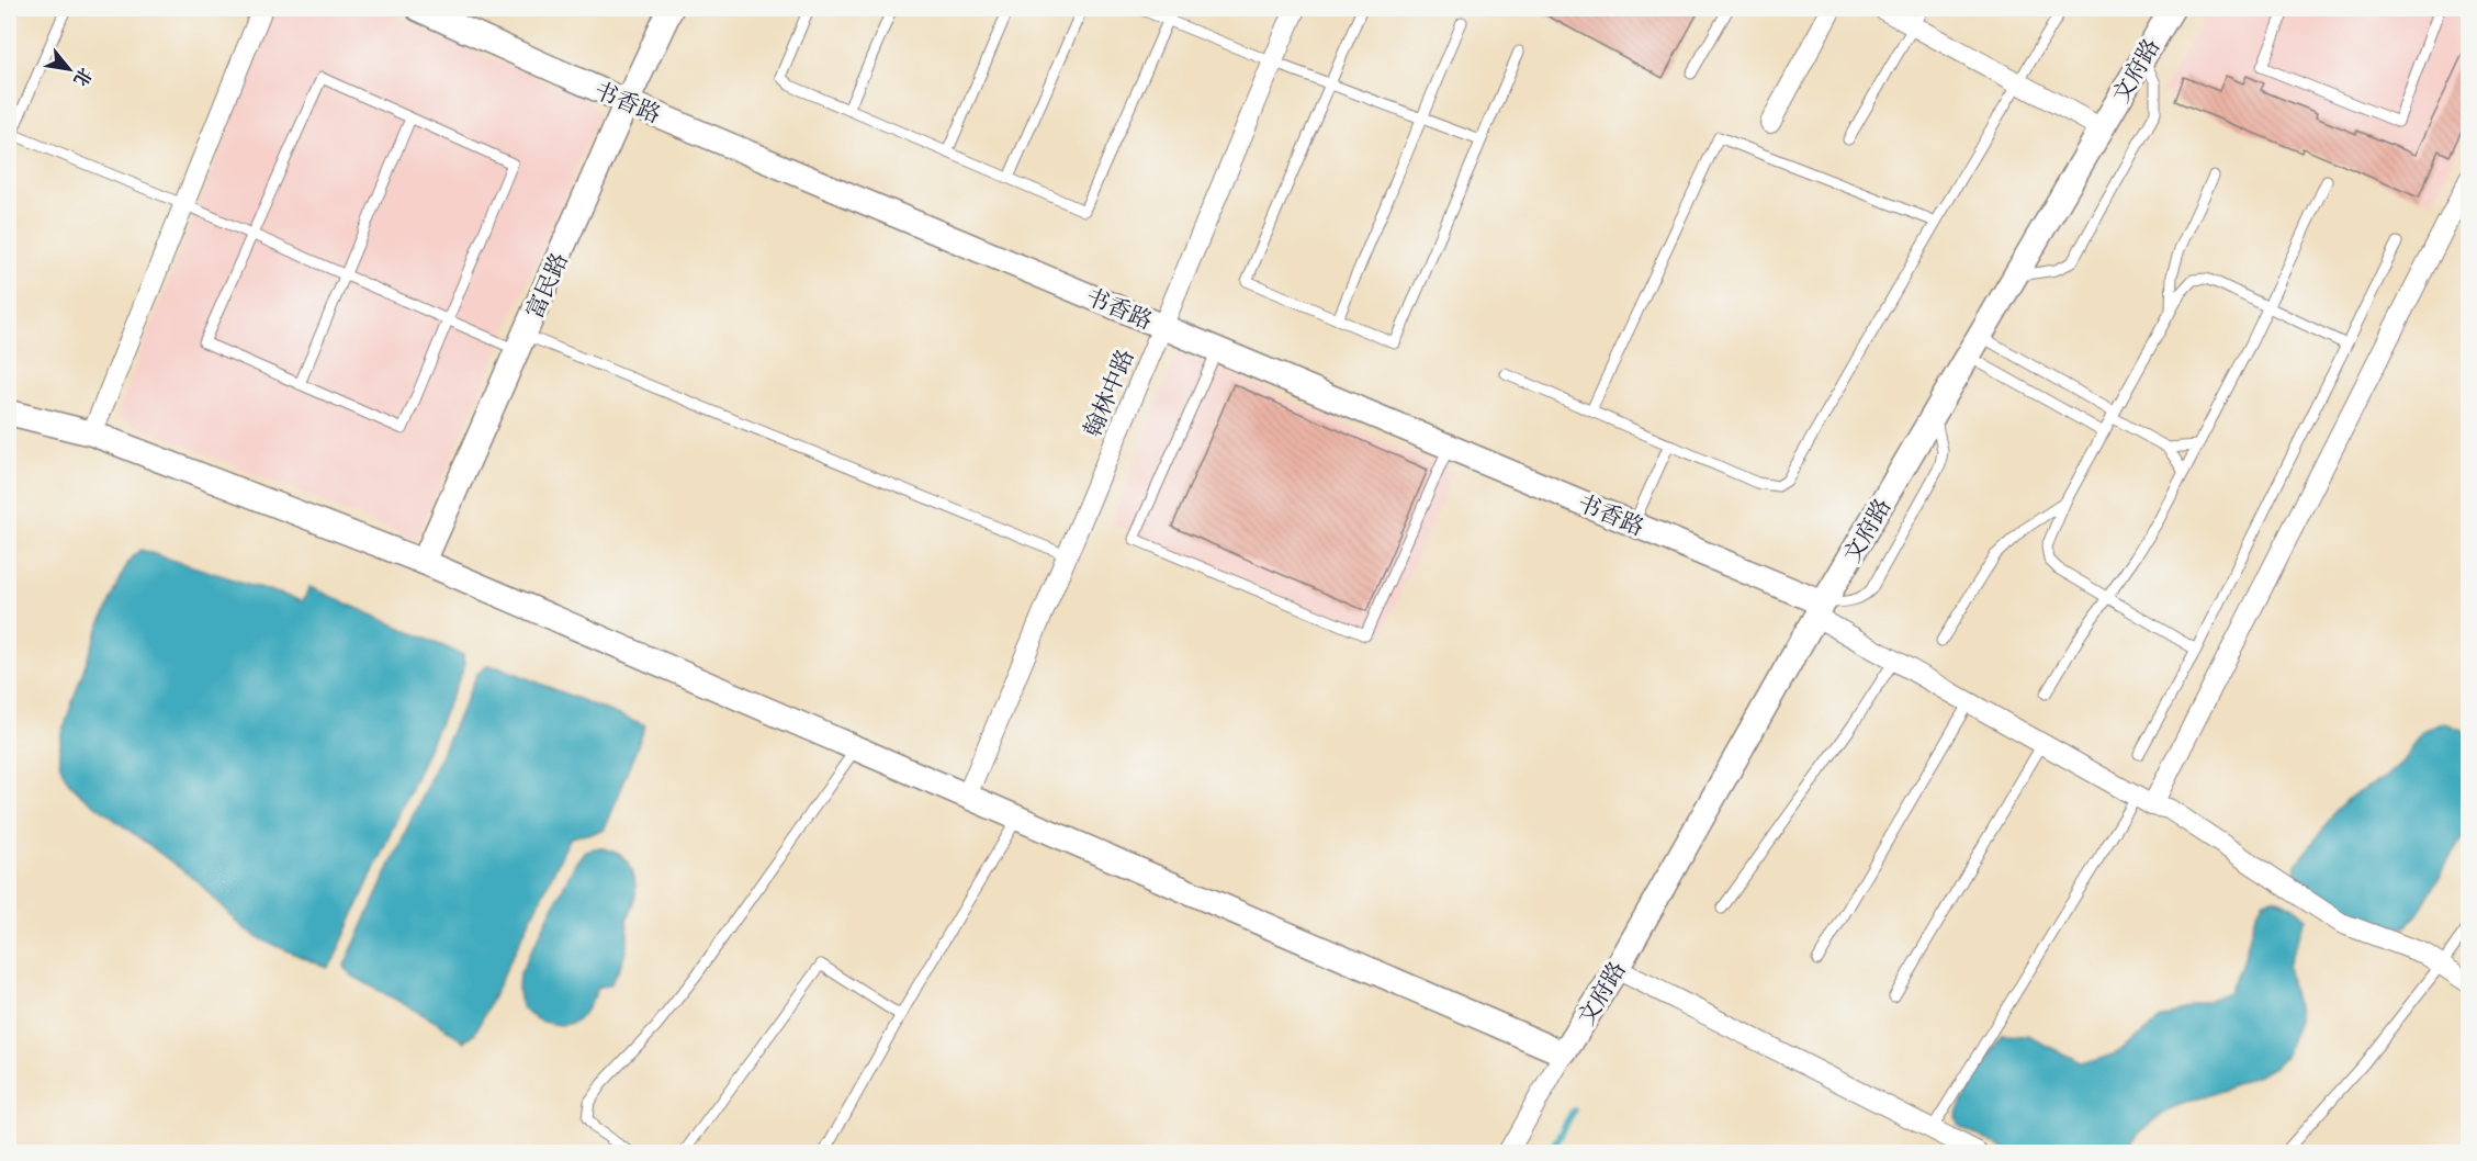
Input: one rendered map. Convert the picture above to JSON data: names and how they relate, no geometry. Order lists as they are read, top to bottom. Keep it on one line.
{"streets":{"street":["文府路","书香路","富民路","翰林中路"]},"crossings":[["文府路","书香路"],["书香路","富民路"],["书香路","翰林中路"]],"north":"bottom right"}
